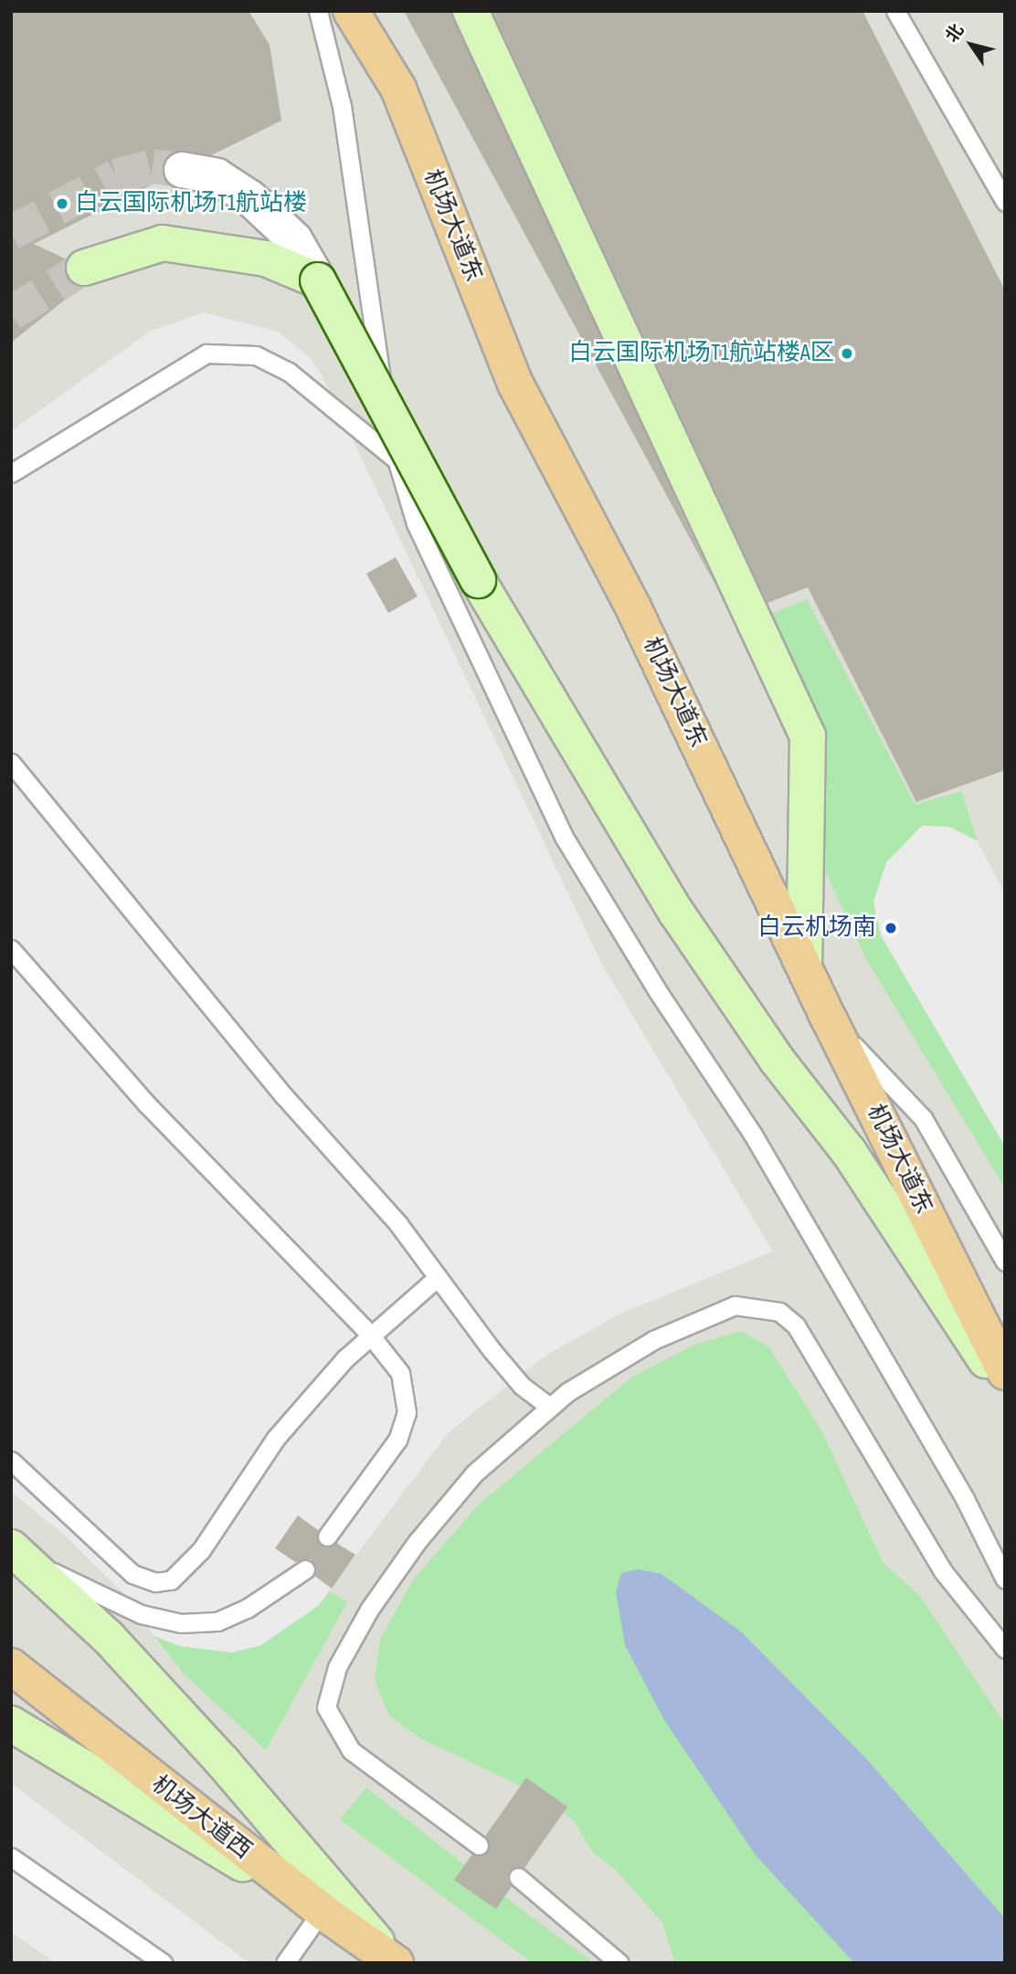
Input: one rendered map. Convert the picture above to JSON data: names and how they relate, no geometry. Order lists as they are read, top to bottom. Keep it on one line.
{"streets":{"highway":["机场大道东","机场大道西"]},"places":["白云国际机场T1航站楼","白云国际机场T1航站楼A区","白云机场南"],"north":"top left"}
